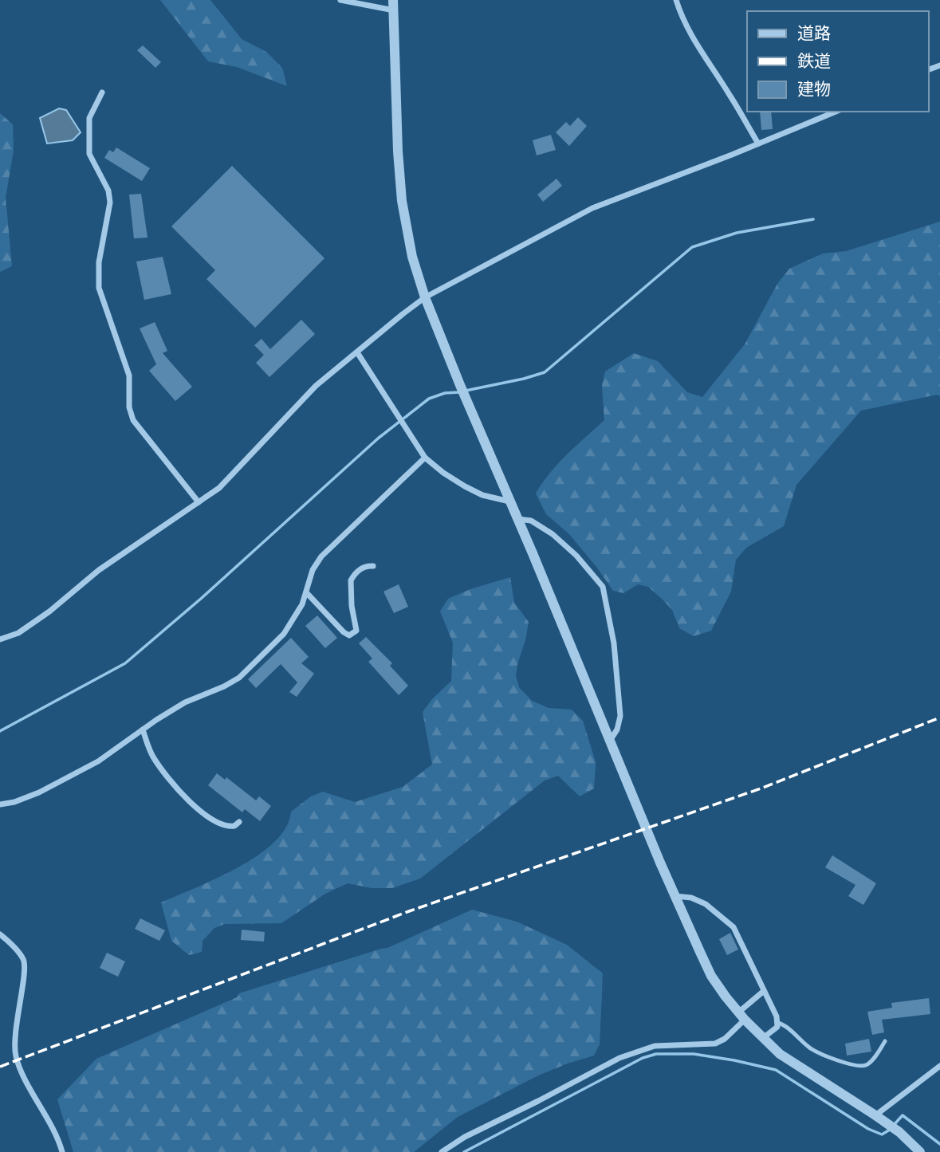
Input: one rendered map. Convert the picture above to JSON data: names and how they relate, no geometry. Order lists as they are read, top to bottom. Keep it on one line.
{"legend":["道路","鉄道","建物"]}
